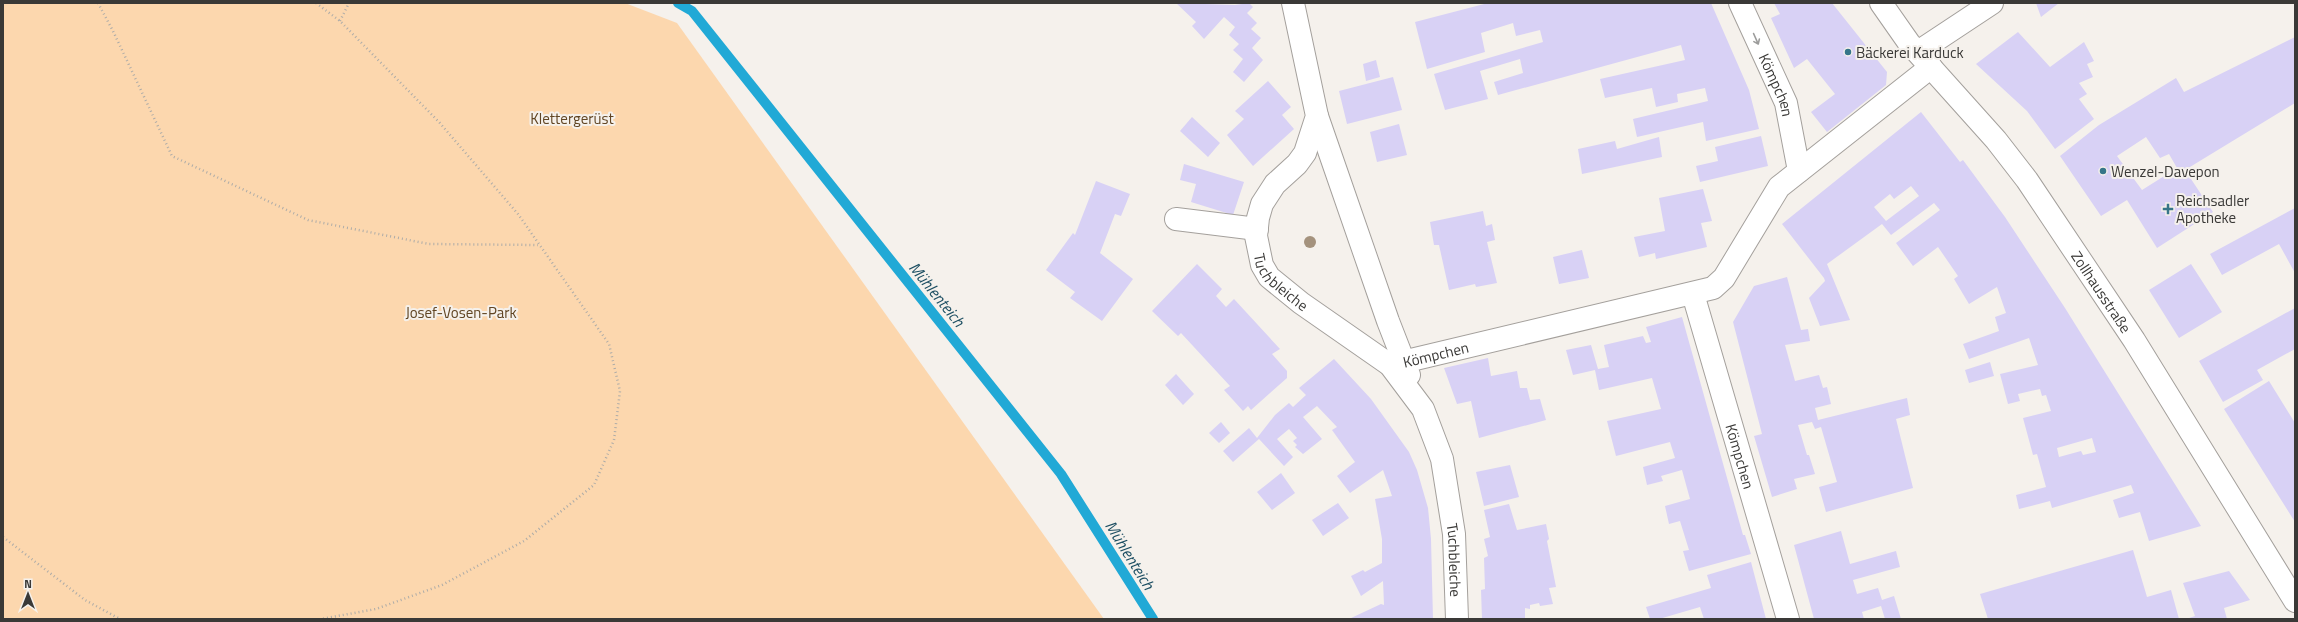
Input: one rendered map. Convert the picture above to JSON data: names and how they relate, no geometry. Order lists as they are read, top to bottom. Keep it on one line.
{"streets":{"street":["Kömpchen","Tuchbleiche","Zollhausstraße"]},"crossings":[["Kömpchen","Tuchbleiche"],["Kömpchen","Zollhausstraße"]],"water":["Mühlenteich"],"parks":["Klettergerüst","Josef-Vosen-Park"],"places":{"other":["Bäckerei Karduck","Wenzel-Davepon"],"health":["Reichsadler Apotheke"]},"north":"top"}
